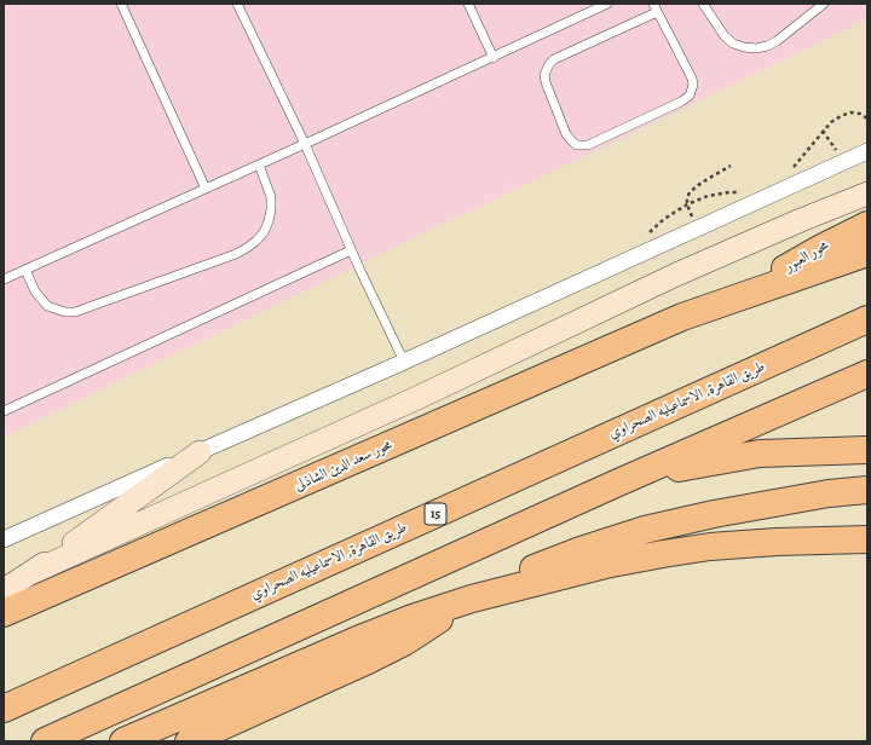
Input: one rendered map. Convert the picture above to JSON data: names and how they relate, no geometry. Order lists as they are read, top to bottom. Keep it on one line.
{"streets":{"highway":["محور العبور","طريق القاهرة, الاسماعيليه الصحراوي","محور سعد الدين الشاذلى","15"]},"crossings":[["محور العبور","محور سعد الدين الشاذلى"]]}
